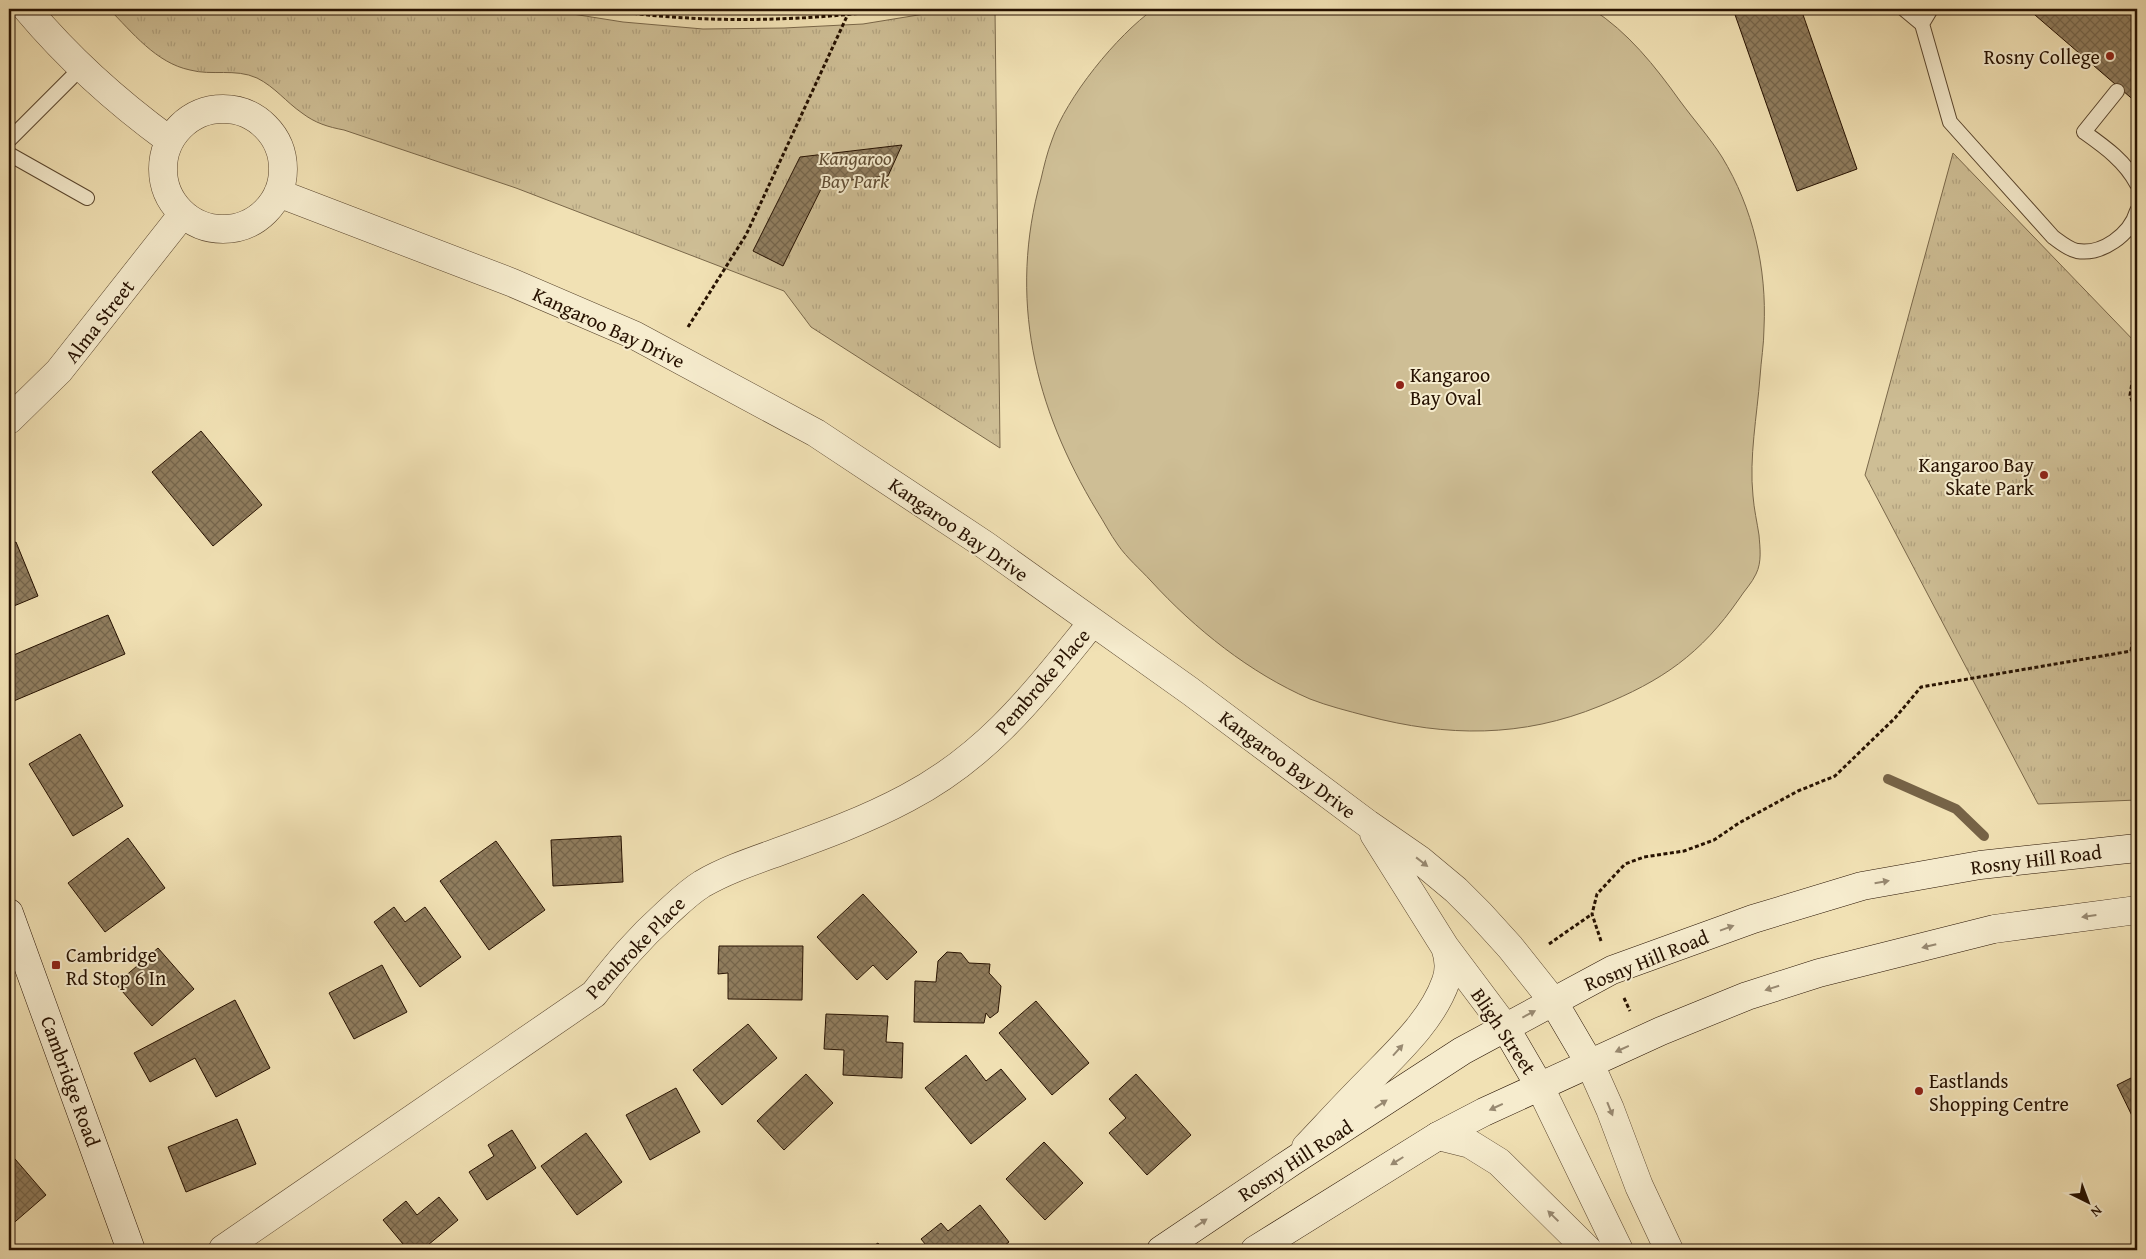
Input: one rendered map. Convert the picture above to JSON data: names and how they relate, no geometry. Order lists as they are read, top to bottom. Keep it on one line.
{"streets":{"street":["Alma Street","Kangaroo Bay Drive","Pembroke Place","Rosny Hill Road","Bligh Street","Cambridge Road"]},"crossings":[["Alma Street","Kangaroo Bay Drive"],["Kangaroo Bay Drive","Pembroke Place"],["Kangaroo Bay Drive","Rosny Hill Road"],["Kangaroo Bay Drive","Bligh Street"],["Rosny Hill Road","Bligh Street"]],"parks":["Kangaroo Bay Park"],"places":{"other":["Rosny College","Kangaroo Bay Oval","Kangaroo Bay Skate Park","Eastlands Shopping Centre"],"transit":["Cambridge Rd Stop 6 In"]},"north":"bottom right"}
